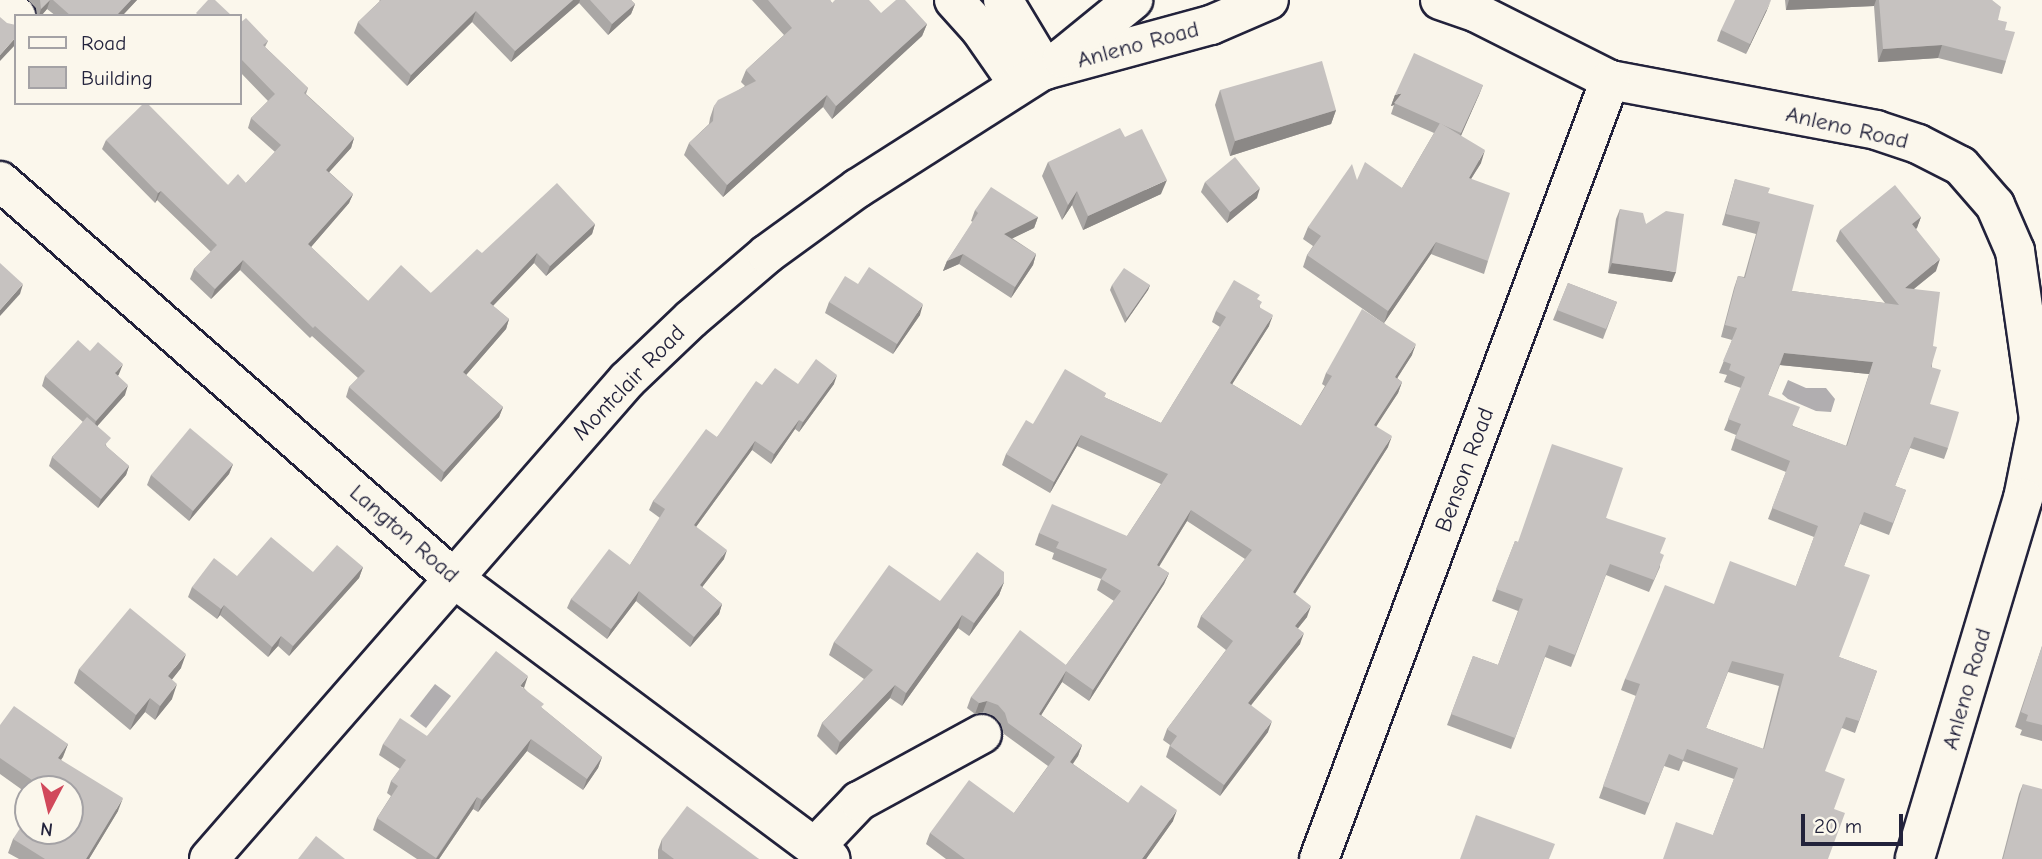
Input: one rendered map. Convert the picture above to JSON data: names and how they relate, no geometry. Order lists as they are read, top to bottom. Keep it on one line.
{"streets":{"street":["Anleno Road","Montclair Road","Benson Road","Langton Road"]},"crossings":[["Anleno Road","Montclair Road"],["Anleno Road","Benson Road"],["Montclair Road","Langton Road"]],"legend":["Road","Building"],"scale_bar":"20 m","north":"bottom"}
